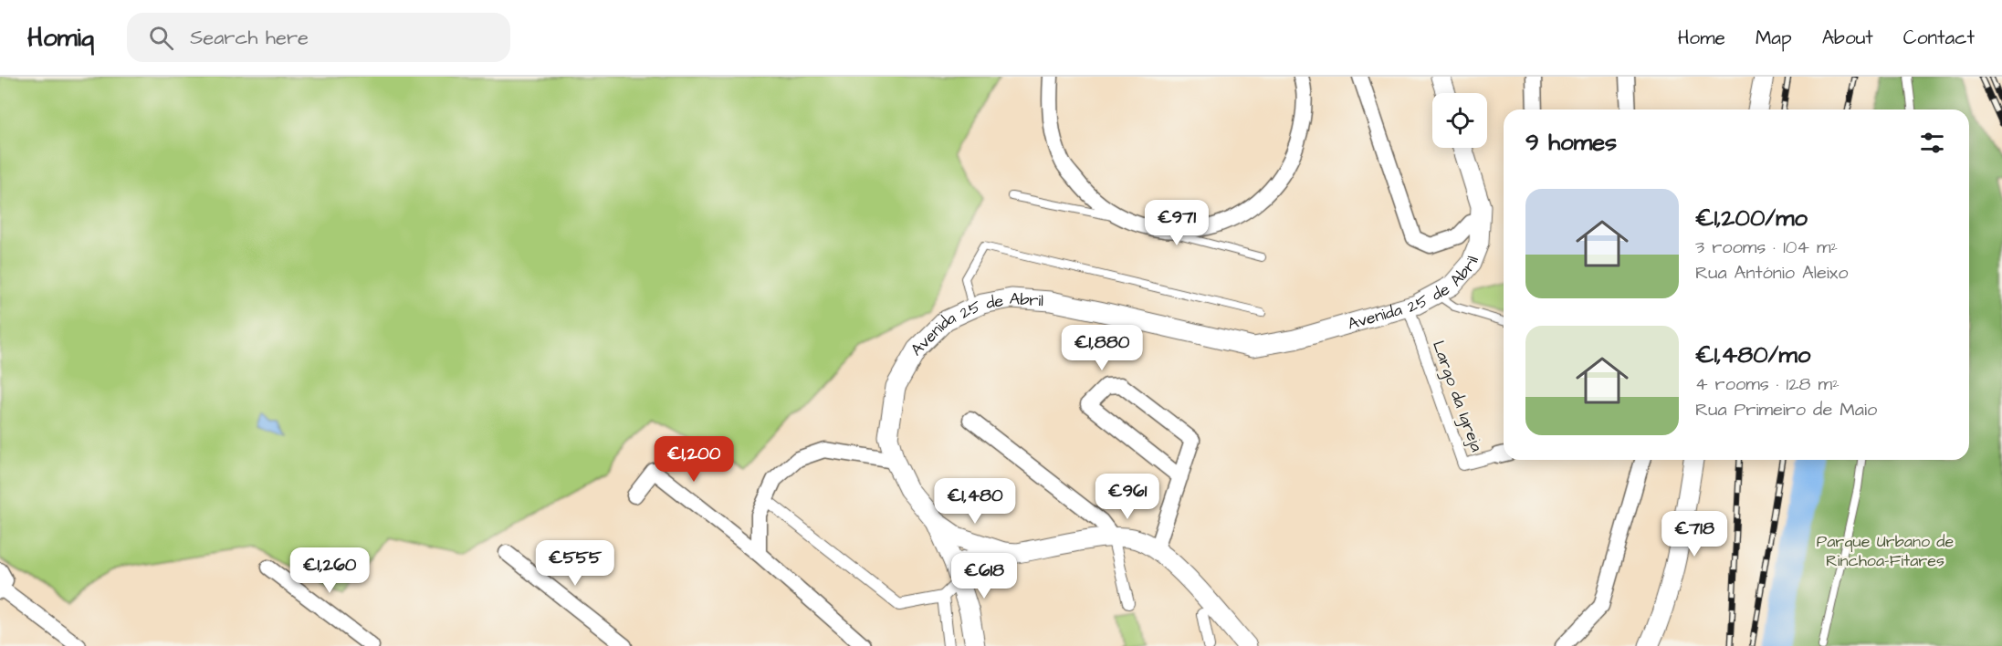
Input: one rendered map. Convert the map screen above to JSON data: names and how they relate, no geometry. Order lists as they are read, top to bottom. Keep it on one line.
{"streets":{"street":["Avenida 25 de Abril","Largo da Igreja"]},"crossings":[["Avenida 25 de Abril","Largo da Igreja"]],"parks":["Parque Urbano de Rinchoa-Fitares"],"page":{"header":"Homiq","search":"Search here","nav":["Home","Map","About","Contact"],"heading":"9 homes","list":[{"name":"€1,200/mo","note":"3 rooms · 104 m² · Rua António Aleixo"},{"name":"€1,480/mo","note":"4 rooms · 128 m² · Rua Primeiro de Maio"}],"price":["€971","€1,880","€1,200","€961","€1,480","€718","€555","€1,260","€618"]}}
